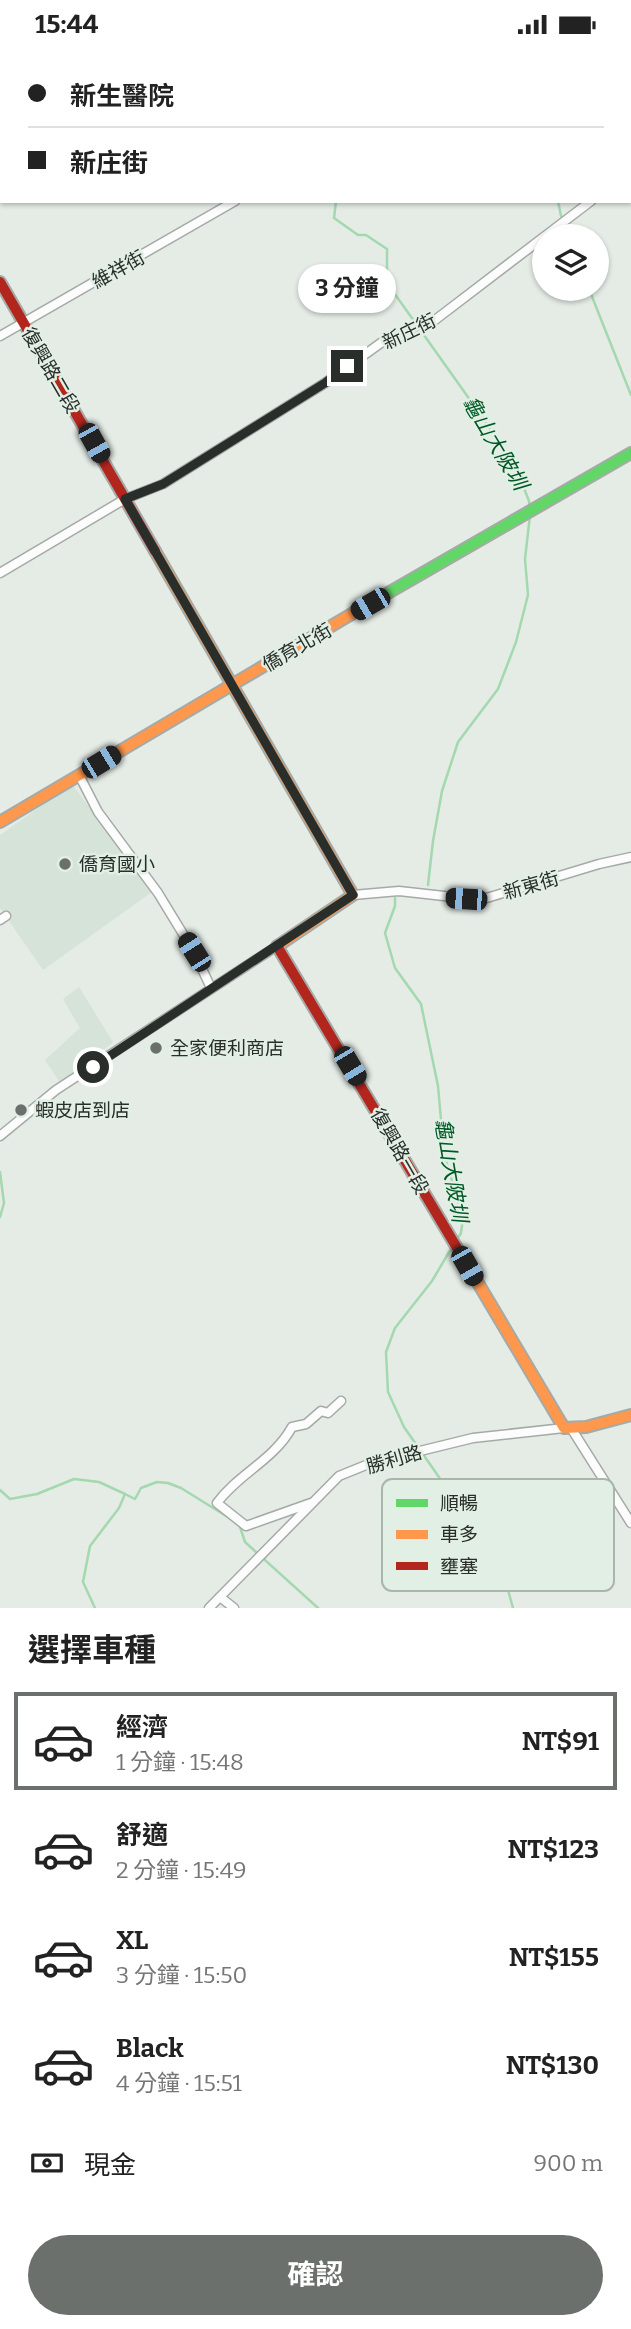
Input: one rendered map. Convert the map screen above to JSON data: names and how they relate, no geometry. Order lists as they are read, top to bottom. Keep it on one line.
{"streets":{"street":["維祥街","新庄街","復興路二段","僑育北街","新東街","復興路一段","勝利路"]},"crossings":[["維祥街","復興路二段"],["新庄街","復興路二段"],["復興路二段","僑育北街"],["復興路二段","新東街"],["新東街","復興路一段"],["復興路一段","勝利路"]],"water":["龜山大陂圳"],"places":["僑育國小","全家便利商店","蝦皮店到店"],"legend":["順暢","車多","壅塞"],"page":{"status":"15:44","banner":["新生醫院","新庄街"],"bubble":"3 分鐘","heading":"選擇車種","list":[{"name":"經濟","note":"1 分鐘 · 15:48","value":"NT$91"},{"name":"舒適","note":"2 分鐘 · 15:49","value":"NT$123"},{"name":"XL","note":"3 分鐘 · 15:50","value":"NT$155"},{"name":"Black","note":"4 分鐘 · 15:51","value":"NT$130"}],"pay":["現金","900 m"],"buttons":"確認"}}
